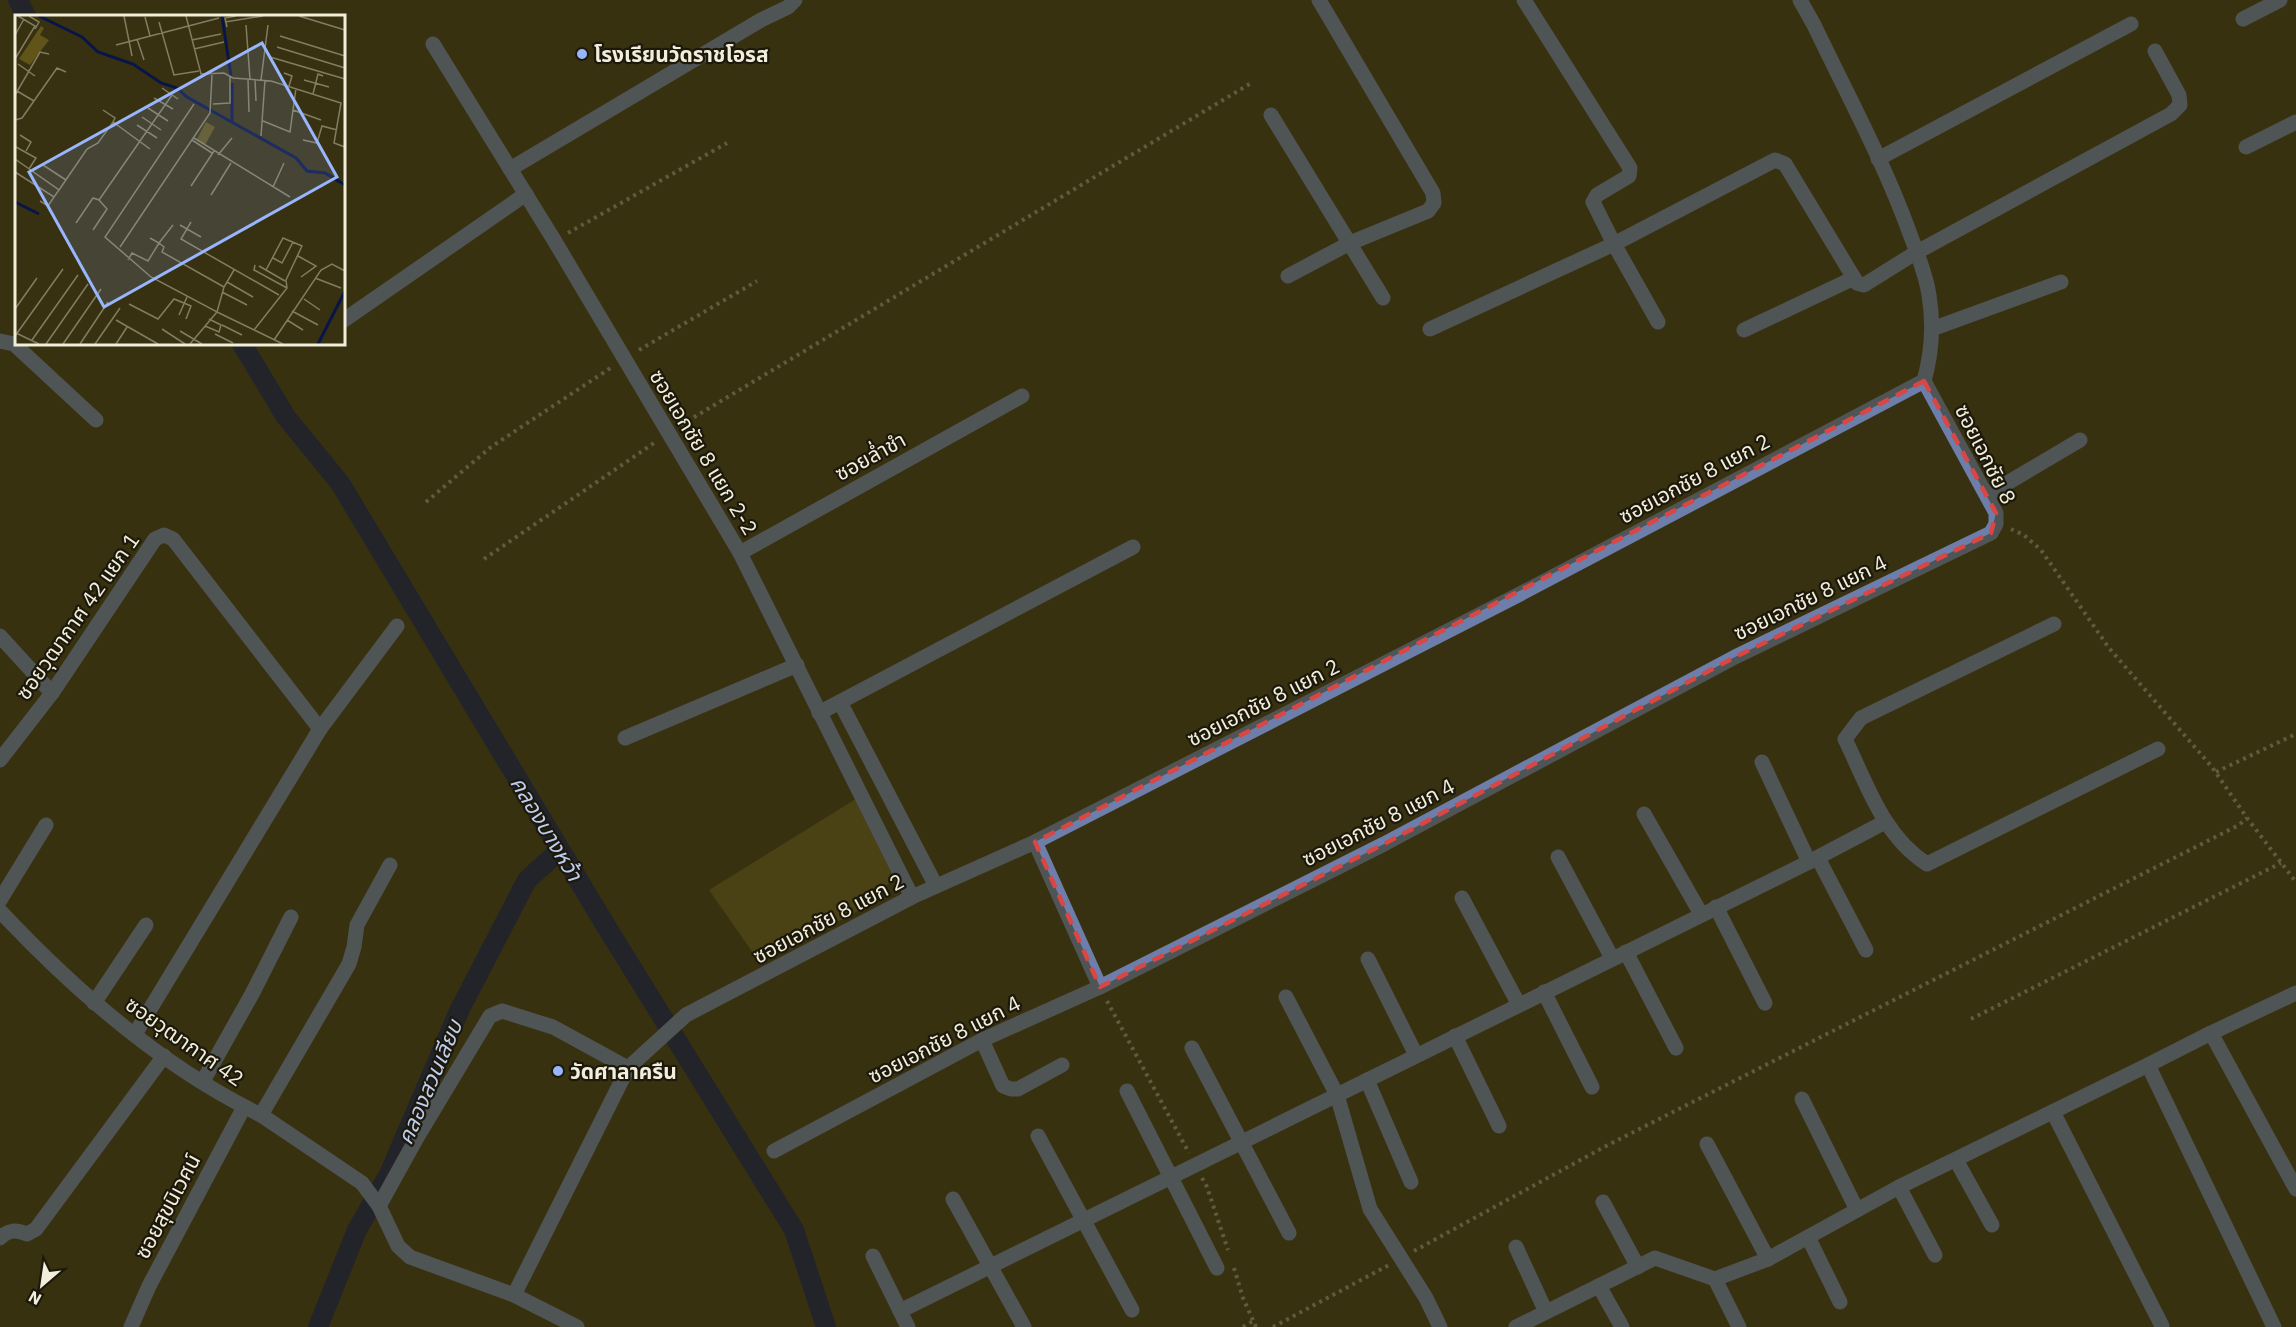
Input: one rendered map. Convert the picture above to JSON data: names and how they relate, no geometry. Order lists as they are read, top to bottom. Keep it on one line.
{"streets":{"street":["ซอยเอกชัย 8 แยก 2-2","ซอยเอกชัย 8","ซอยล่ำชำ","ซอยเอกชัย 8 แยก 2","ซอยเอกชัย 8 แยก 4","ซอยวุฒากาศ 42 แยก 1","ซอยวุฒากาศ 42","ซอยสุขนิเวศน์"]},"crossings":[["ซอยเอกชัย 8 แยก 2-2","ซอยล่ำชำ"],["ซอยเอกชัย 8 แยก 2-2","ซอยเอกชัย 8 แยก 2"],["ซอยเอกชัย 8","ซอยเอกชัย 8 แยก 2"],["ซอยเอกชัย 8","ซอยเอกชัย 8 แยก 4"],["ซอยวุฒากาศ 42","ซอยสุขนิเวศน์"]],"water":["คลองบางหว้า","คลองสวนเลียบ"],"places":["โรงเรียนวัดราชโอรส","วัดศาลาครืน"],"north":"bottom left"}
